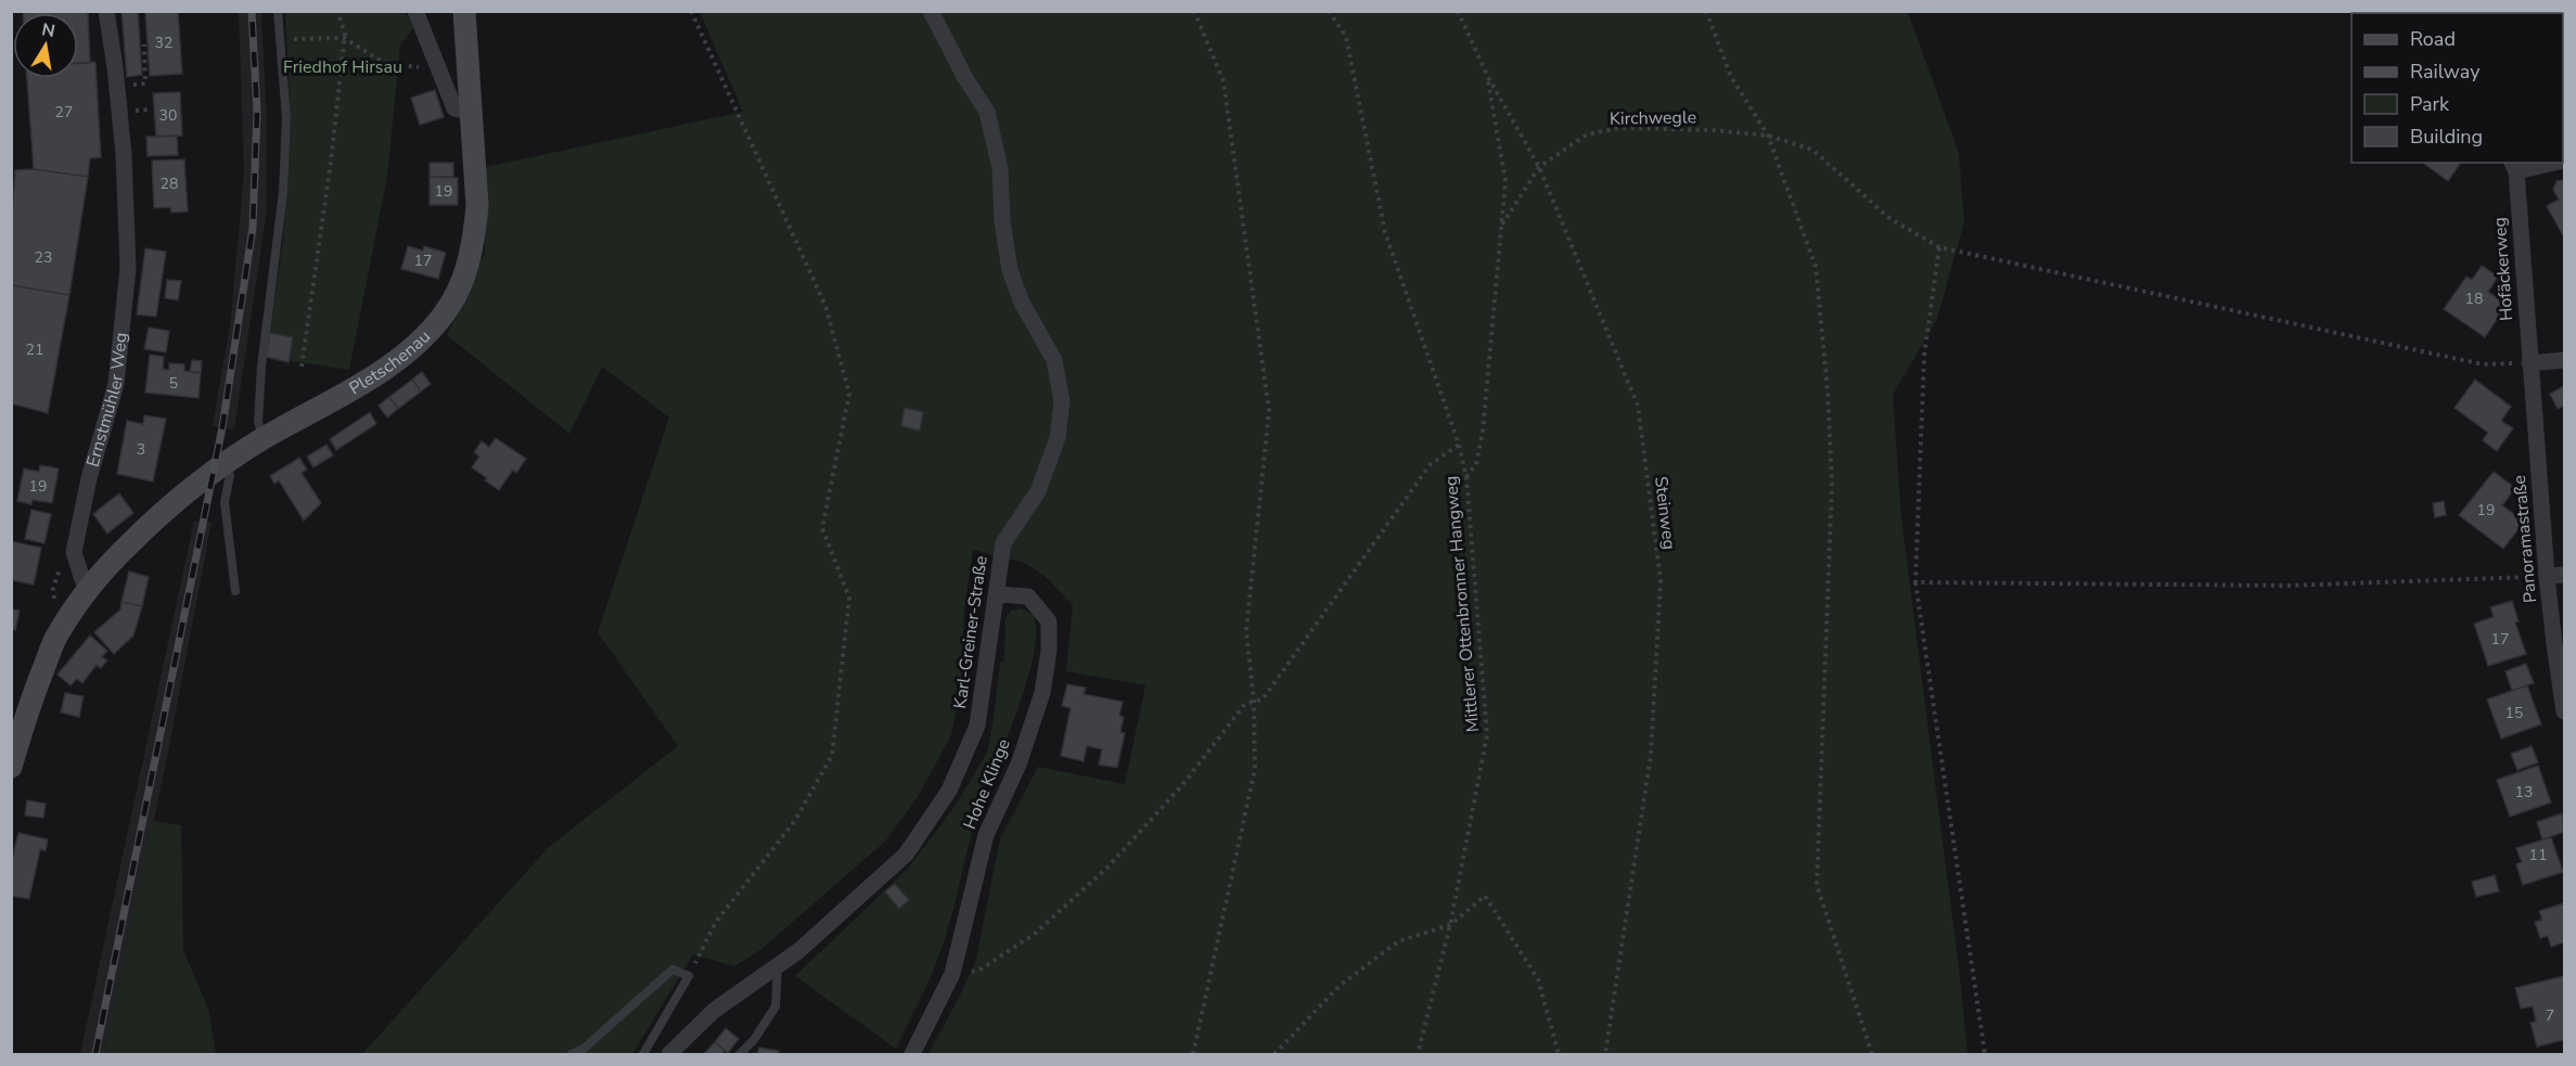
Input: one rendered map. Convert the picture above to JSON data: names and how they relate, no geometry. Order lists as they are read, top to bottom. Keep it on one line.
{"streets":{"main road":["Pletschenau"],"street":["Hofäckerweg","Ernstmühler Weg","Panoramastraße","Karl-Greiner-Straße","Hohe Klinge"],"path":["Kirchwegle","Steinweg","Mittlerer Ottenbronner Hangweg"]},"crossings":[["Kirchwegle","Hofäckerweg"],["Kirchwegle","Steinweg"],["Kirchwegle","Panoramastraße"],["Hofäckerweg","Panoramastraße"],["Pletschenau","Ernstmühler Weg"],["Karl-Greiner-Straße","Hohe Klinge"]],"parks":["Friedhof Hirsau"],"house_numbers":["32","27","30","28","19","23","17","18","21","5","3","19","19","17","15","13","11","7"],"legend":["Road","Railway","Park","Building"],"north":"top"}
